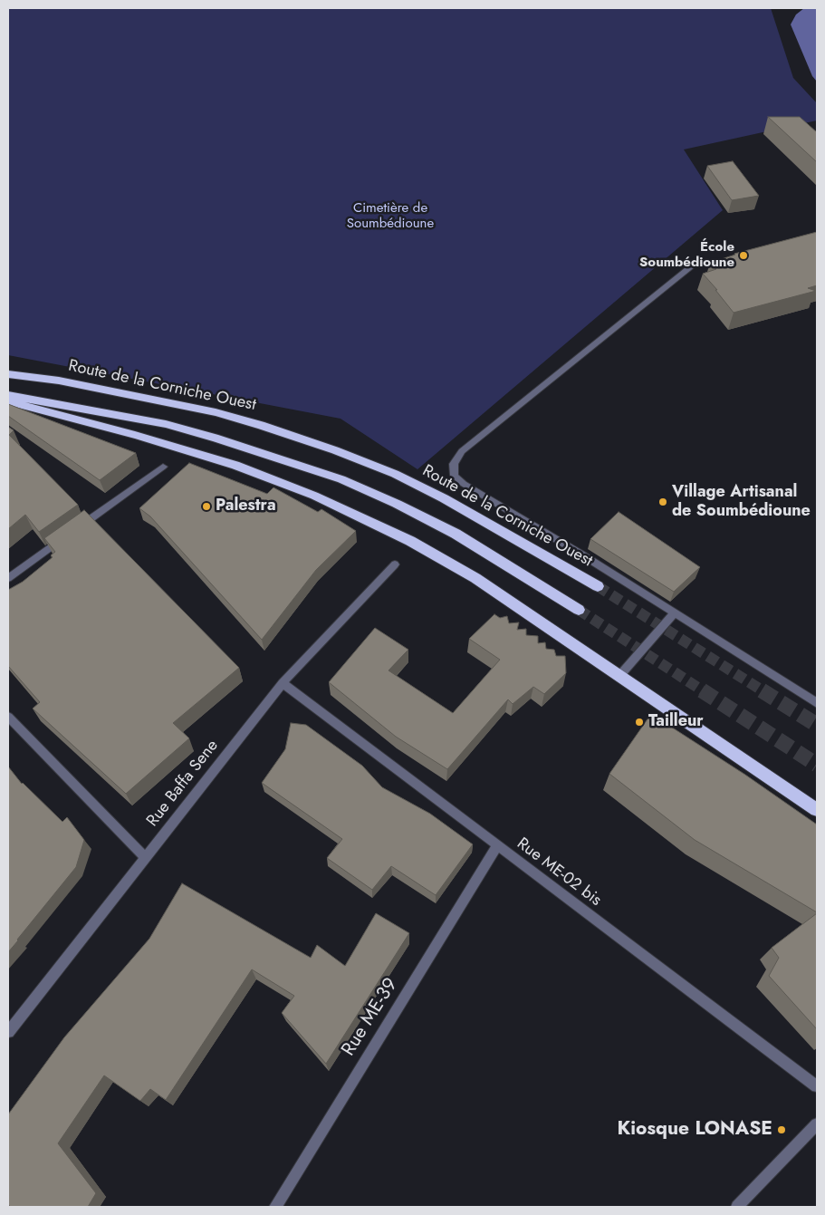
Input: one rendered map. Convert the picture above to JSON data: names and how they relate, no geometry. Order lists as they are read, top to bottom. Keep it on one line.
{"streets":{"highway":["Route de la Corniche Ouest"],"street":["Rue Baffa Sene","Rue ME-02 bis","Rue ME-39"]},"crossings":[["Rue Baffa Sene","Rue ME-02 bis"],["Rue ME-02 bis","Rue ME-39"]],"parks":["Cimetière de Soumbédioune"],"places":["École Soumbédioune","Village Artisanal de Soumbédioune","Palestra","Tailleur","Kiosque LONASE"]}
